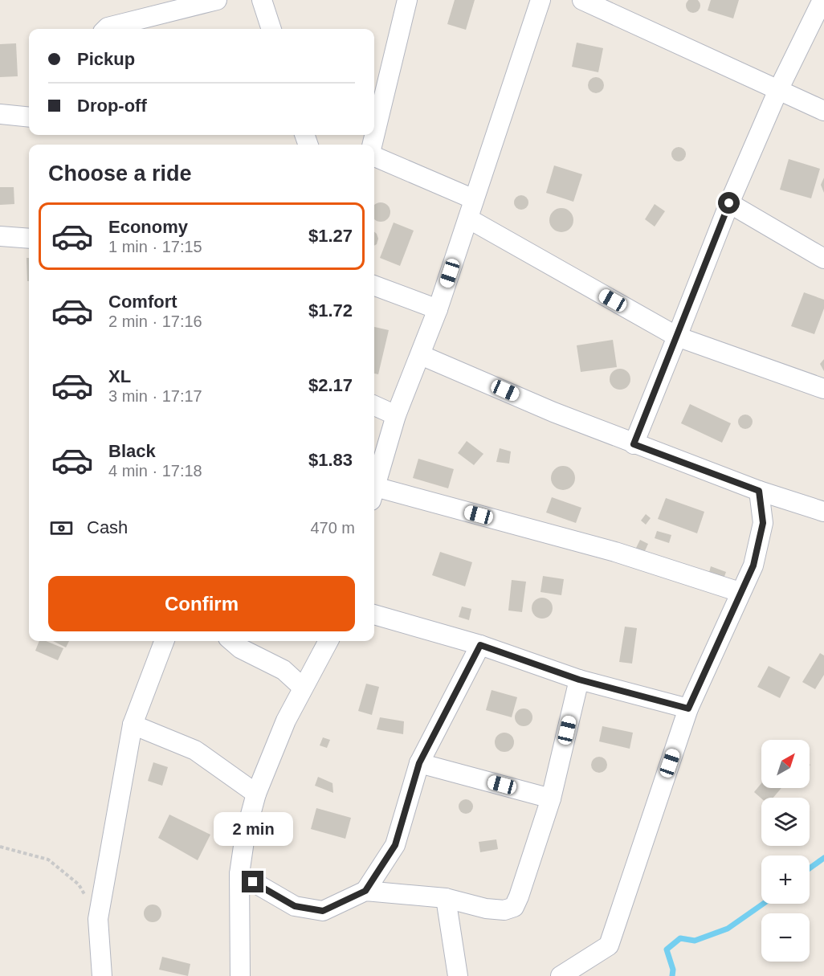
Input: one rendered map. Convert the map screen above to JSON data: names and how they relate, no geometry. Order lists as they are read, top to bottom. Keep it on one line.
{"north":"top right","page":{"banner":["Pickup","Drop-off"],"heading":"Choose a ride","list":[{"name":"Economy","note":"1 min · 17:15","value":"$1.27"},{"name":"Comfort","note":"2 min · 17:16","value":"$1.72"},{"name":"XL","note":"3 min · 17:17","value":"$2.17"},{"name":"Black","note":"4 min · 17:18","value":"$1.83"}],"pay":["Cash","470 m"],"buttons":"Confirm","map_buttons":["+","−"],"bubble":"2 min"}}
